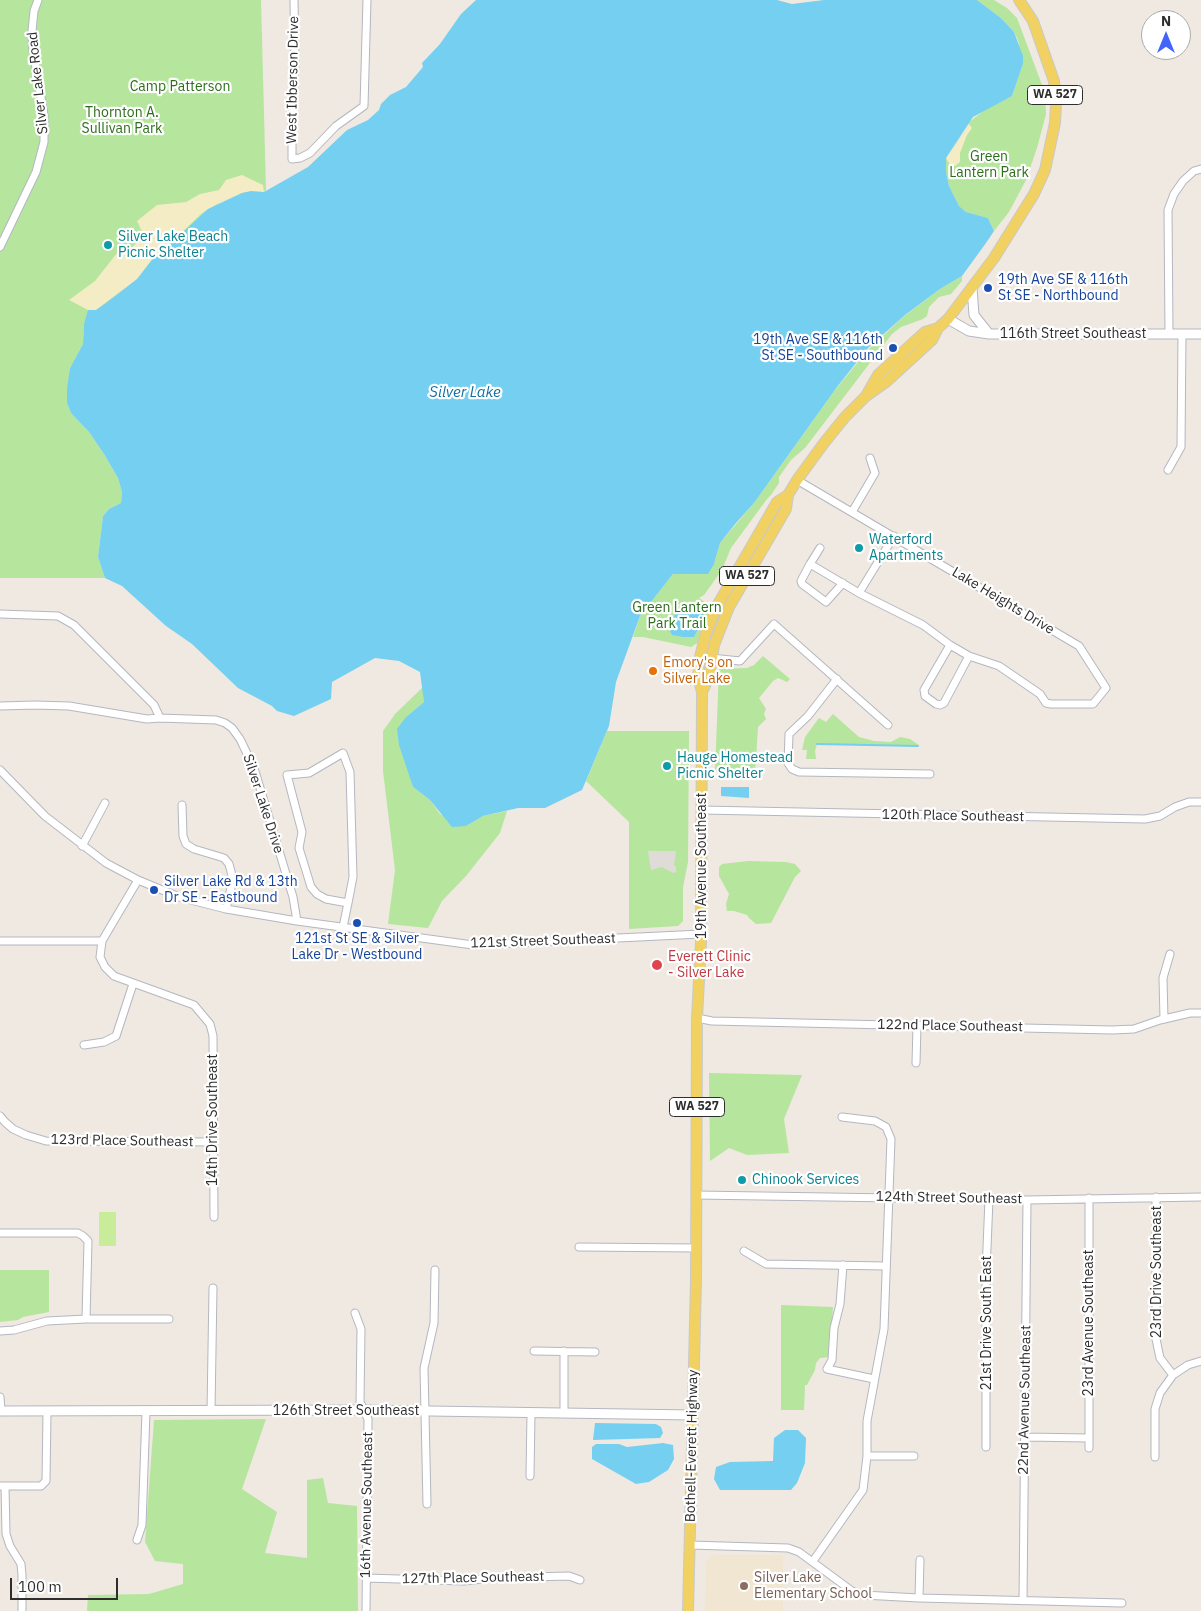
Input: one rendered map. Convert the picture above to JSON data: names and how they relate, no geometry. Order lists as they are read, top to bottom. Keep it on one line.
{"streets":{"main road":["WA 527","19th Avenue Southeast","Bothell-Everett Highway"],"street":["West Ibberson Drive","Silver Lake Road","116th Street Southeast","Lake Heights Drive","Silver Lake Drive","120th Place Southeast","121st Street Southeast","122nd Place Southeast","14th Drive Southeast","123rd Place Southeast","124th Street Southeast","23rd Drive Southeast","21st Drive South East","23rd Avenue Southeast","22nd Avenue Southeast","126th Street Southeast","16th Avenue Southeast","127th Place Southeast"]},"crossings":[["116th Street Southeast","19th Avenue Southeast"],["Lake Heights Drive","19th Avenue Southeast"],["Silver Lake Drive","121st Street Southeast"],["120th Place Southeast","19th Avenue Southeast"],["19th Avenue Southeast","121st Street Southeast"],["19th Avenue Southeast","122nd Place Southeast"],["19th Avenue Southeast","124th Street Southeast"],["19th Avenue Southeast","Bothell-Everett Highway"],["14th Drive Southeast","123rd Place Southeast"],["124th Street Southeast","23rd Drive Southeast"],["124th Street Southeast","21st Drive South East"],["124th Street Southeast","23rd Avenue Southeast"],["124th Street Southeast","22nd Avenue Southeast"],["126th Street Southeast","Bothell-Everett Highway"],["126th Street Southeast","16th Avenue Southeast"],["16th Avenue Southeast","127th Place Southeast"]],"water":["Silver Lake"],"parks":["Camp Patterson","Thornton A. Sullivan Park","Green Lantern Park","Green Lantern Park Trail"],"places":["Silver Lake Beach Picnic Shelter","19th Ave SE & 116th St SE - Northbound","19th Ave SE & 116th St SE - Southbound","Waterford Apartments","Emory's on Silver Lake","Hauge Homestead Picnic Shelter","Silver Lake Rd & 13th Dr SE - Eastbound","121st St SE & Silver Lake Dr - Westbound","Everett Clinic - Silver Lake","Chinook Services","Silver Lake Elementary School"],"scale_bar":"100 m","north":"top"}
